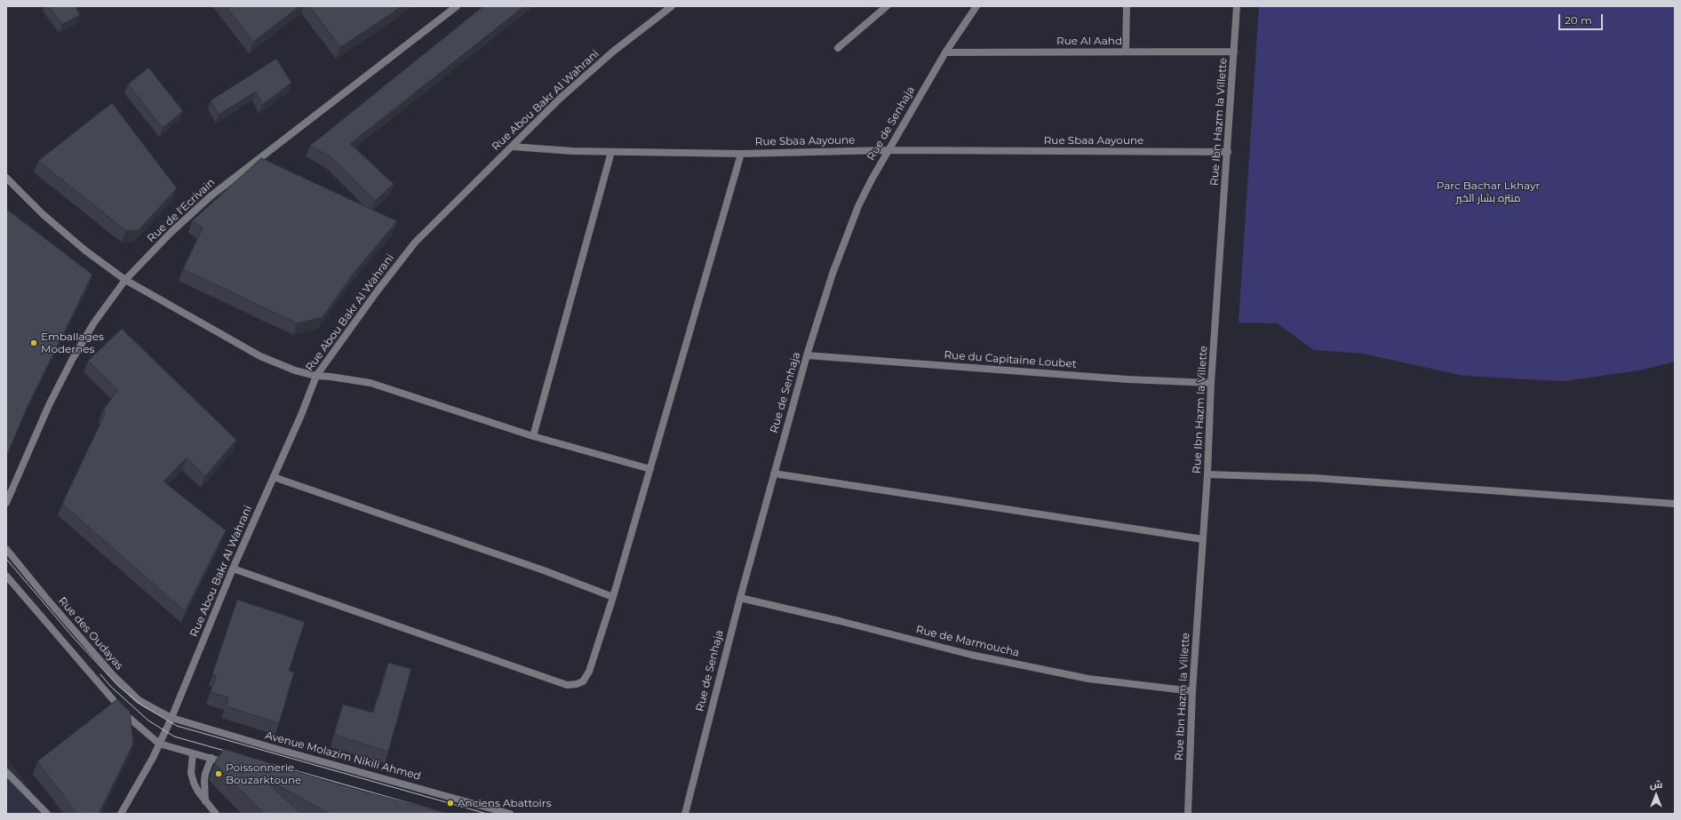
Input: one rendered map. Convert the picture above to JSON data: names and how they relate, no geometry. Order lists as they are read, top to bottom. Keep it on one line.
{"streets":{"street":["Rue Al Aahd","Rue Abou Bakr Al Wahrani","Rue Ibn Hazm la Villette","Rue de Senhaja","Rue Sbaa Aayoune","Rue de l'Ecrivain","Rue du Capitaine Loubet","Rue des Oudayas","Rue de Marmoucha","Avenue Molazim Nikili Ahmed"]},"crossings":[["Rue Al Aahd","Rue Ibn Hazm la Villette"],["Rue Al Aahd","Rue de Senhaja"],["Rue Abou Bakr Al Wahrani","Rue Sbaa Aayoune"],["Rue Abou Bakr Al Wahrani","Rue des Oudayas"],["Rue Abou Bakr Al Wahrani","Avenue Molazim Nikili Ahmed"],["Rue Ibn Hazm la Villette","Rue Sbaa Aayoune"],["Rue Ibn Hazm la Villette","Rue du Capitaine Loubet"],["Rue Ibn Hazm la Villette","Rue de Marmoucha"],["Rue de Senhaja","Rue Sbaa Aayoune"],["Rue de Senhaja","Rue du Capitaine Loubet"],["Rue de Senhaja","Rue de Marmoucha"],["Rue des Oudayas","Avenue Molazim Nikili Ahmed"]],"parks":["Parc Bachar Lkhayr منتزه بشار الخير"],"places":["Emballages Modernes","Poissonnerie Bouzarktoune","Anciens Abattoirs"],"scale_bar":"20 m","north":"top"}
